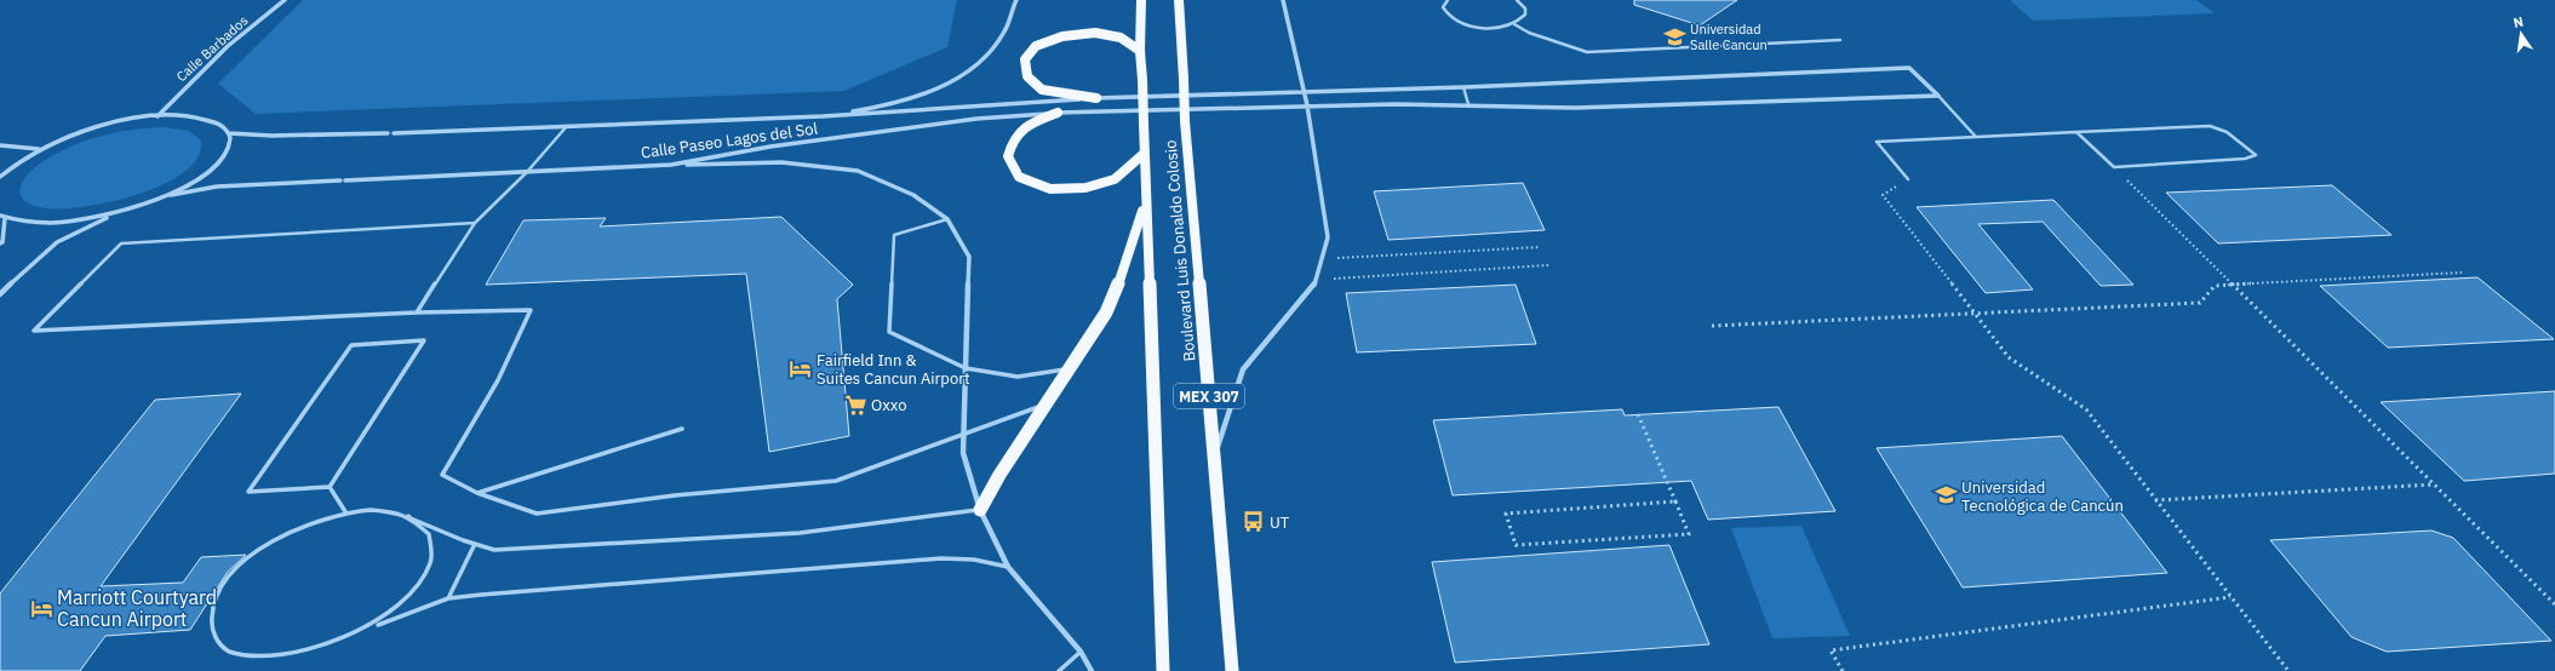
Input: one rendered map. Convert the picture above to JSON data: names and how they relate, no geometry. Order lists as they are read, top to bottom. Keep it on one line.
{"streets":{"main road":["Boulevard Luis Donaldo Colosio","MEX 307"],"street":["Calle Barbados","Calle Paseo Lagos del Sol"]},"places":{"school or university":["Universidad Salle Cancun","Universidad Tecnológica de Cancún"],"hotel":["Fairfield Inn & Suites Cancun Airport","Marriott Courtyard Cancun Airport"],"supermarket":["Oxxo"],"bus stop":["UT"]},"north":"top"}
